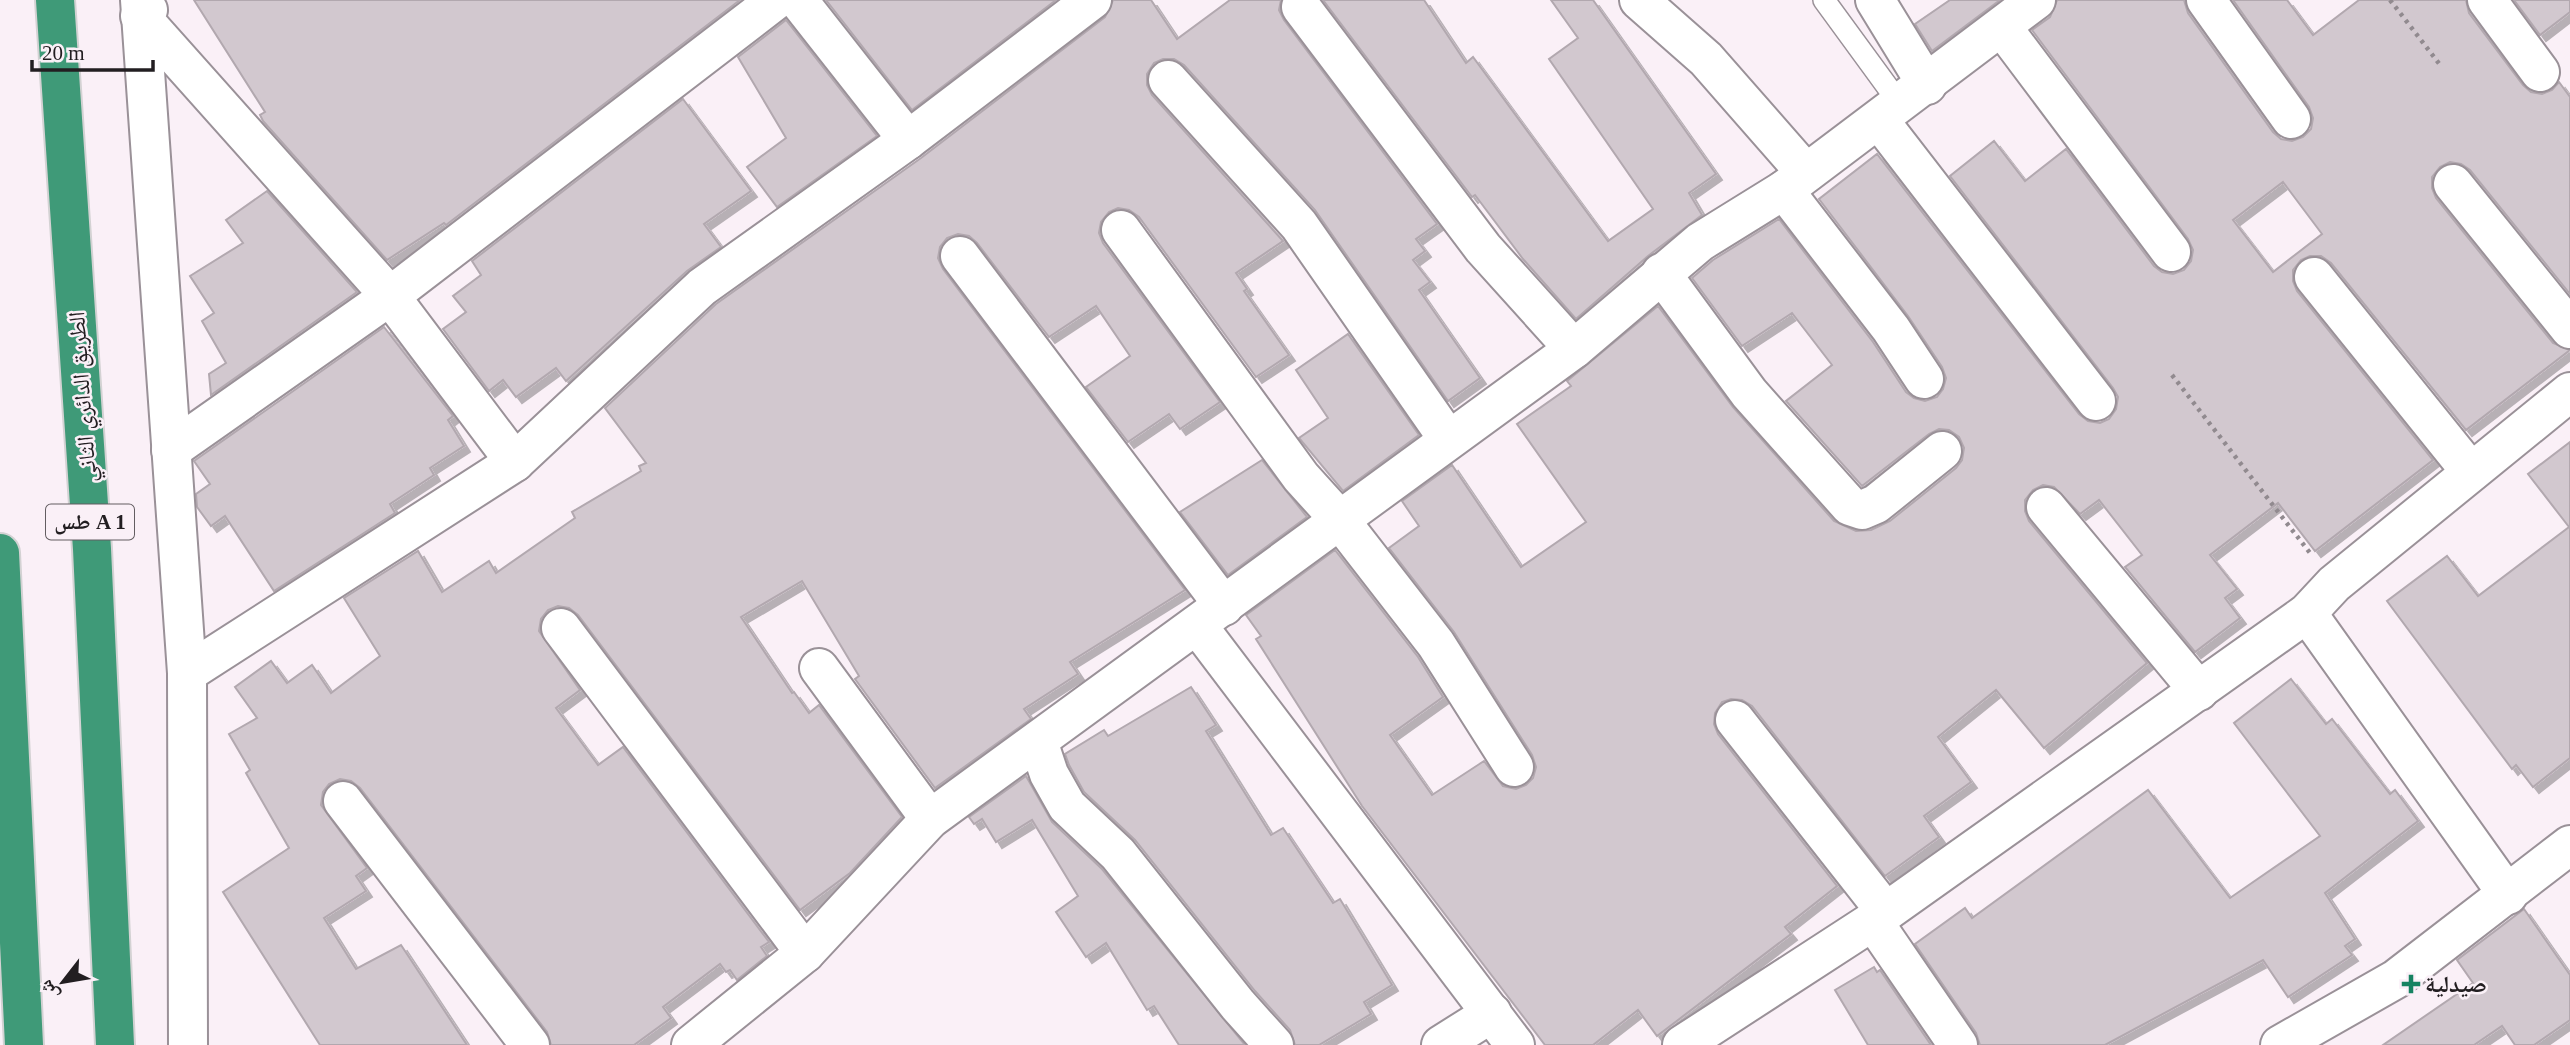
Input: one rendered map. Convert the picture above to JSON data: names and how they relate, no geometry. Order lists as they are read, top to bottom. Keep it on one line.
{"streets":{"highway":["الطريق الدائري الثاني","طس A 1"]},"places":{"health":["صيدلية"]},"scale_bar":"20 m","north":"bottom left"}
